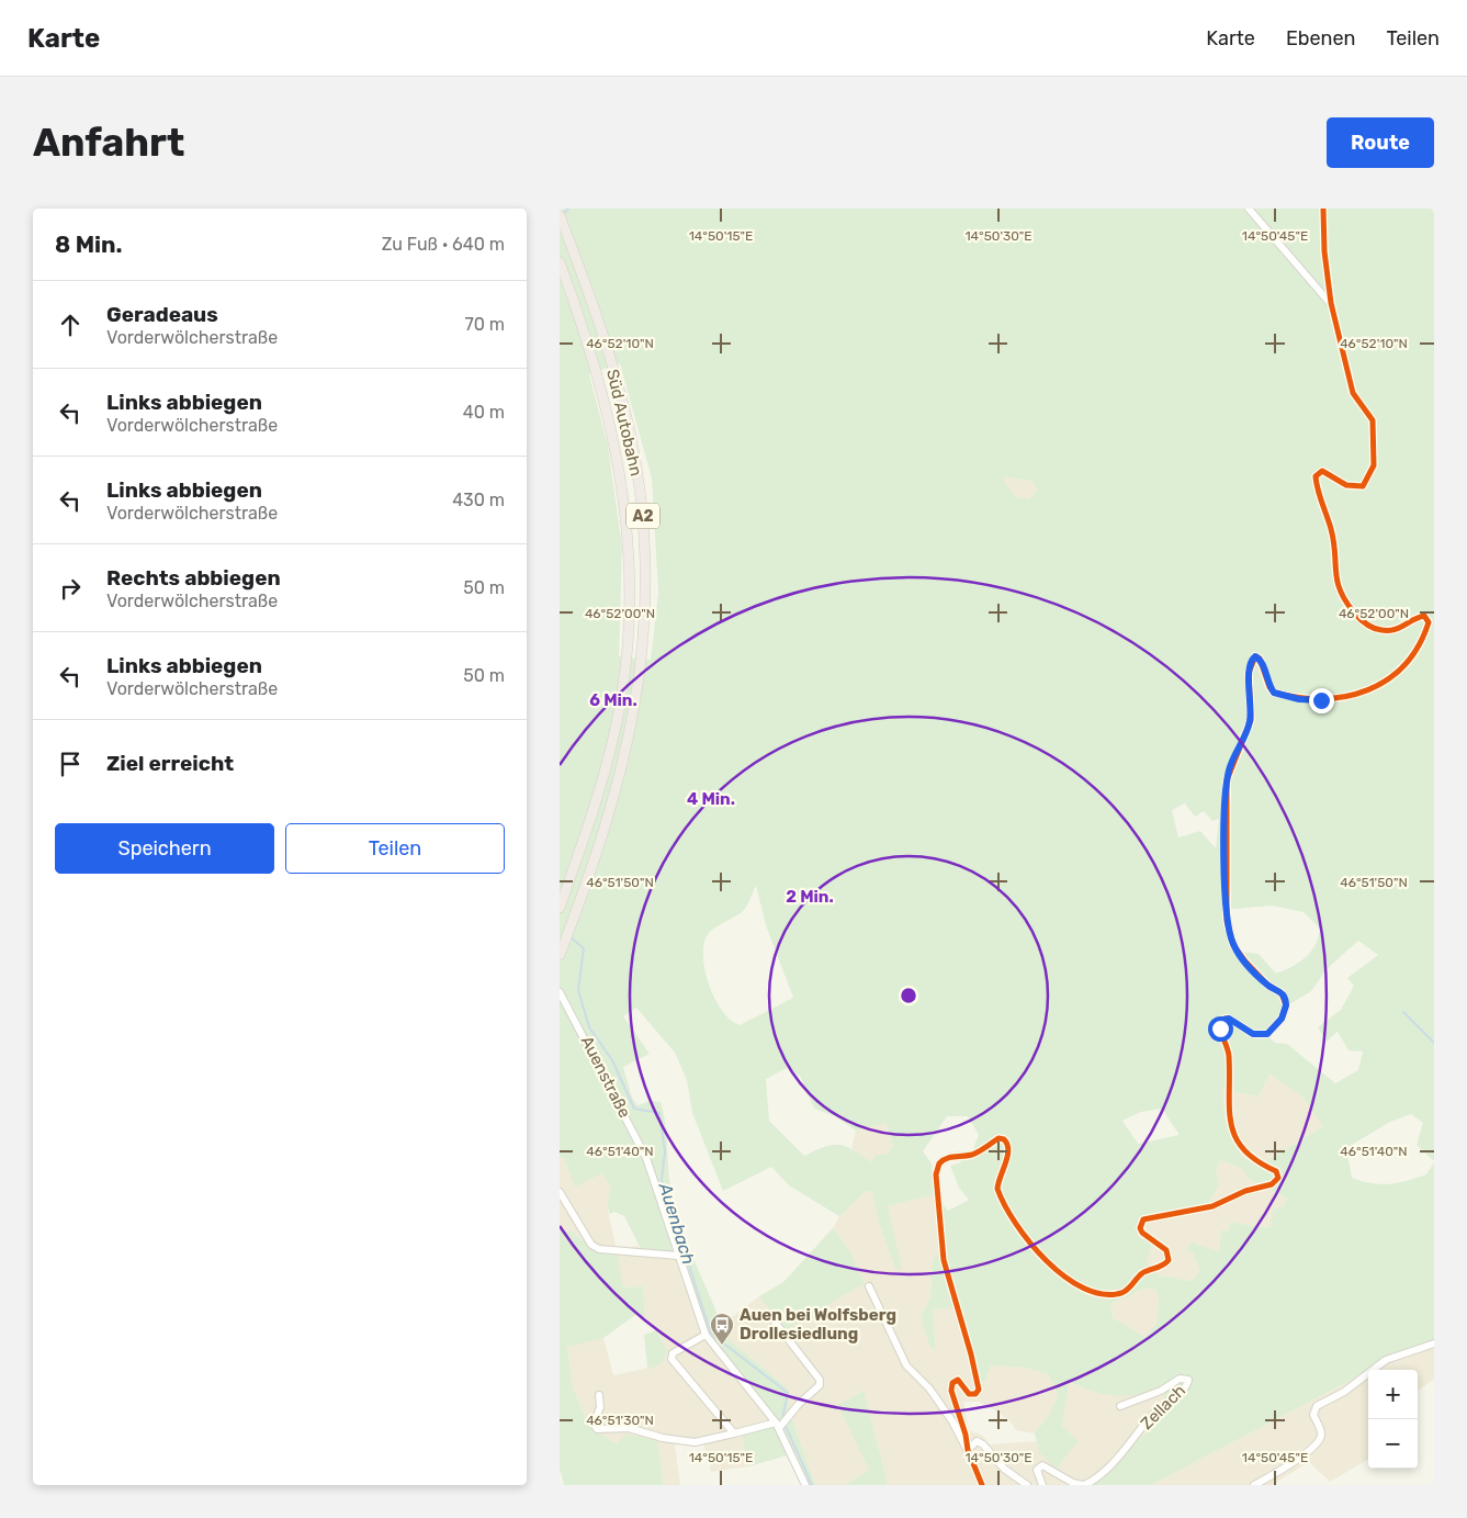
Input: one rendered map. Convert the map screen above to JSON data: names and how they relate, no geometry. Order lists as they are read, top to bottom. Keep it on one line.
{"streets":{"highway":["Süd Autobahn","A2"],"street":["Auenstraße","Zellach"]},"water":["Auenbach"],"places":{"bus stop":["Auen bei Wolfsberg Drollesiedlung"]},"page":{"header":"Karte","nav":["Karte","Ebenen","Teilen"],"buttons":["Route",["Speichern","Teilen"]],"title":"Anfahrt","heading":["8 Min.","Zu Fuß · 640 m"],"list":[["Geradeaus","Vorderwölcherstraße","70 m"],["Links abbiegen","Vorderwölcherstraße","40 m"],["Links abbiegen","Vorderwölcherstraße","430 m"],["Rechts abbiegen","Vorderwölcherstraße","50 m"],["Links abbiegen","Vorderwölcherstraße","50 m"],"Ziel erreicht"],"map_buttons":["+","−"]},"coordinates":["14°50'15\"E","14°50'30\"E","14°50'45\"E","46°52'10\"N","46°52'00\"N","46°51'50\"N","46°51'40\"N","46°51'30\"N"],"rings":["6 Min.","4 Min.","2 Min."]}
